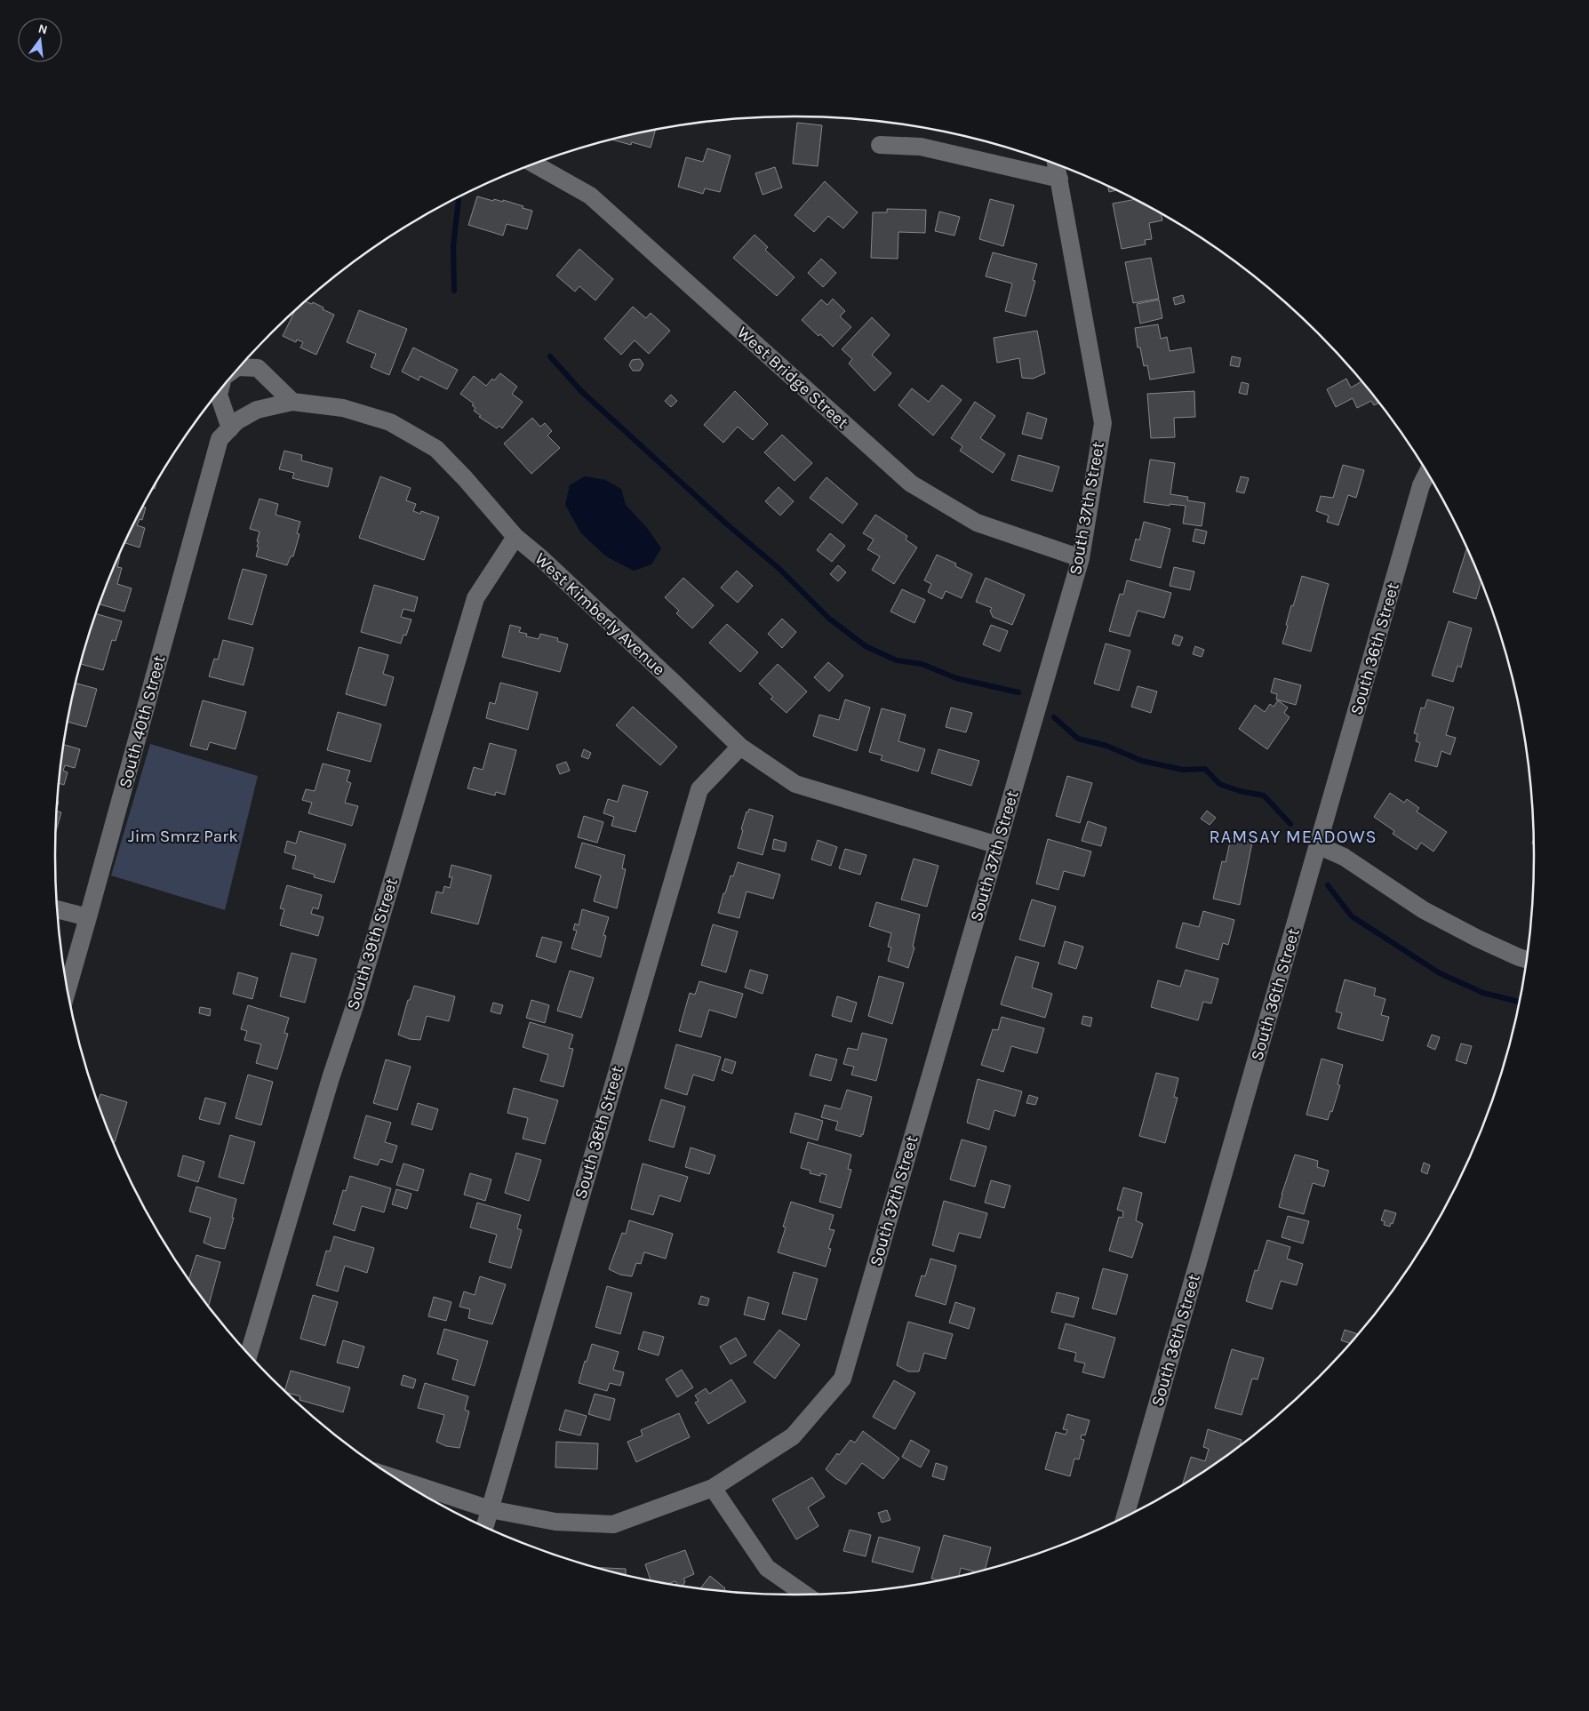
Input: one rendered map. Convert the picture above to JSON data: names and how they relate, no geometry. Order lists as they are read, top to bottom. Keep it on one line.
{"streets":{"street":["West Bridge Street","South 37th Street","West Kimberly Avenue","South 36th Street","South 40th Street","South 39th Street","South 38th Street"]},"crossings":[["West Bridge Street","South 37th Street"],["South 37th Street","West Kimberly Avenue"],["South 37th Street","South 38th Street"],["West Kimberly Avenue","South 40th Street"],["West Kimberly Avenue","South 39th Street"],["West Kimberly Avenue","South 38th Street"]],"districts":["RAMSAY MEADOWS"],"parks":["Jim Smrz Park"],"north":"top"}
